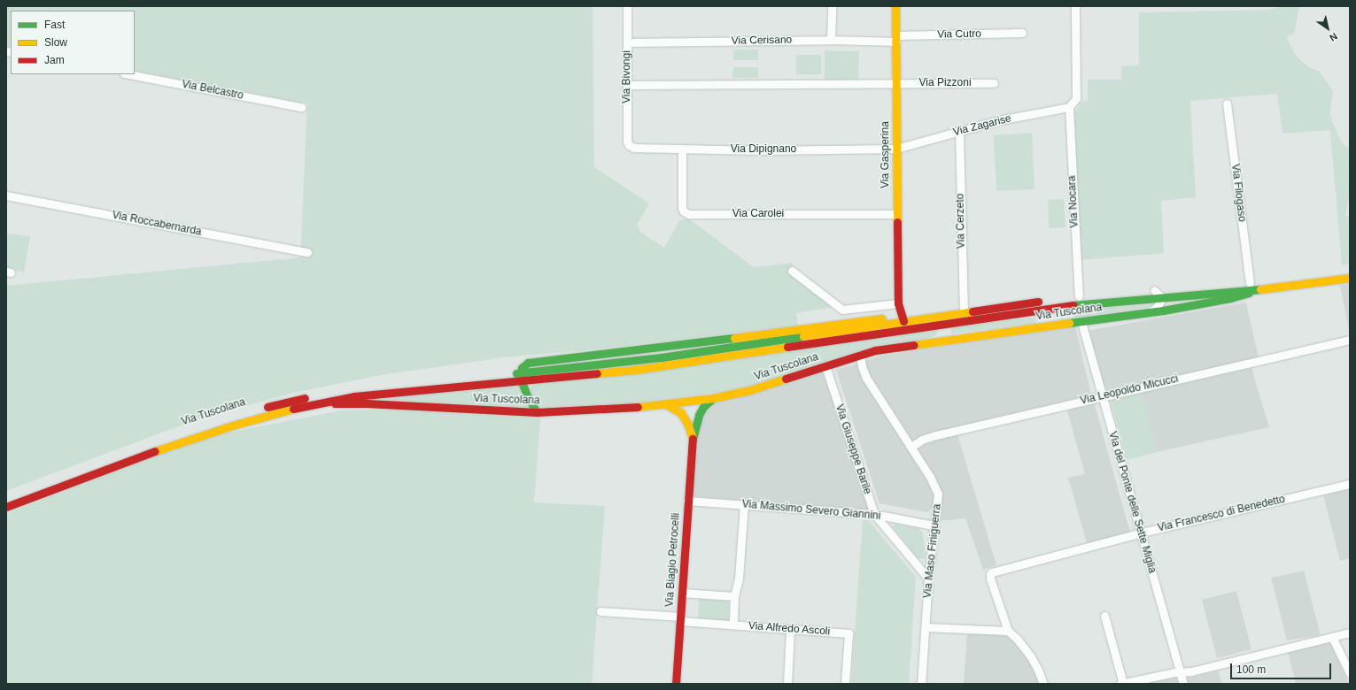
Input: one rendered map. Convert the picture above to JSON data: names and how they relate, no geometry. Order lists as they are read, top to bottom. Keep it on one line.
{"streets":{"main road":["Via Gasperina","Via Tuscolana","Via Biagio Petrocelli"],"street":["Via Cutro","Via Cerisano","Via Bivongi","Via Pizzoni","Via Belcastro","Via Zagarise","Via Dipignano","Via Filogaso","Via Nocara","Via Carolei","Via Cerzeto","Via Roccabernarda","Via Leopoldo Micucci","Via Giuseppe Barile","Via del Ponte delle Sette Miglia","Via Massimo Severo Giannini","Via Francesco di Benedetto","Via Maso Finiguerra","Via Alfredo Ascoli"]},"crossings":[["Via Cutro","Via Cerisano"],["Via Cutro","Via Gasperina"],["Via Cerisano","Via Bivongi"],["Via Cerisano","Via Gasperina"],["Via Bivongi","Via Dipignano"],["Via Pizzoni","Via Gasperina"],["Via Zagarise","Via Dipignano"],["Via Zagarise","Via Gasperina"],["Via Zagarise","Via Nocara"],["Via Zagarise","Via Cerzeto"],["Via Dipignano","Via Gasperina"],["Via Dipignano","Via Carolei"],["Via Gasperina","Via Carolei"],["Via Gasperina","Via Tuscolana"],["Via Nocara","Via Tuscolana"],["Via Cerzeto","Via Tuscolana"],["Via Tuscolana","Via Giuseppe Barile"],["Via Tuscolana","Via del Ponte delle Sette Miglia"],["Via Tuscolana","Via Maso Finiguerra"],["Via Tuscolana","Via Biagio Petrocelli"],["Via Leopoldo Micucci","Via del Ponte delle Sette Miglia"],["Via Leopoldo Micucci","Via Maso Finiguerra"],["Via Giuseppe Barile","Via Massimo Severo Giannini"],["Via Giuseppe Barile","Via Maso Finiguerra"],["Via del Ponte delle Sette Miglia","Via Francesco di Benedetto"],["Via Massimo Severo Giannini","Via Maso Finiguerra"],["Via Massimo Severo Giannini","Via Biagio Petrocelli"],["Via Biagio Petrocelli","Via Alfredo Ascoli"]],"legend":["Fast","Slow","Jam"],"scale_bar":"100 m","north":"bottom right"}
